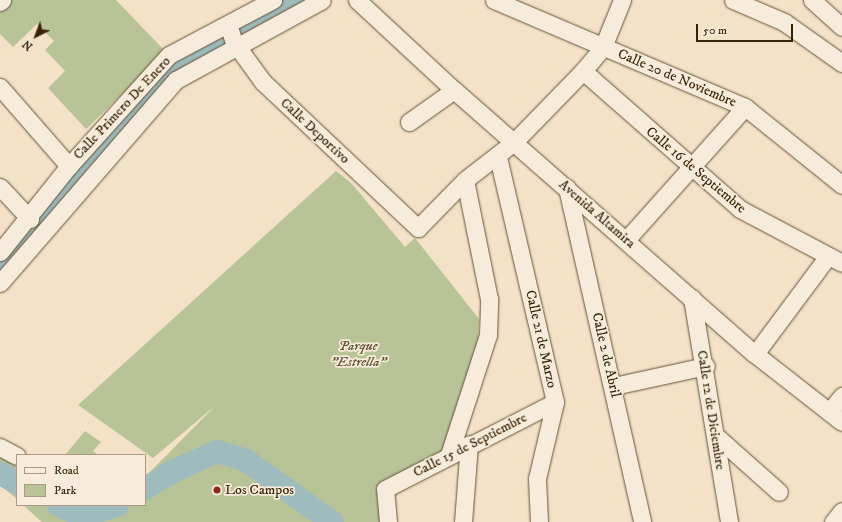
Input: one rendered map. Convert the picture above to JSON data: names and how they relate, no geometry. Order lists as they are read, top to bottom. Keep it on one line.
{"streets":{"street":["Calle 20 de Noviembre","Calle Primero De Enero","Calle Deportivo","Calle 16 de Septiembre","Avenida Altamira","Calle 21 de Marzo","Calle 2 de Abril","Calle 12 de Diciembre","Calle 15 de Septiembre"]},"crossings":[["Calle Primero De Enero","Calle Deportivo"],["Avenida Altamira","Calle 2 de Abril"],["Avenida Altamira","Calle 12 de Diciembre"],["Calle 21 de Marzo","Calle 15 de Septiembre"]],"parks":["Parque \"Estrella\""],"places":["Los Campos"],"legend":["Road","Park"],"scale_bar":"50 m","north":"bottom left"}
